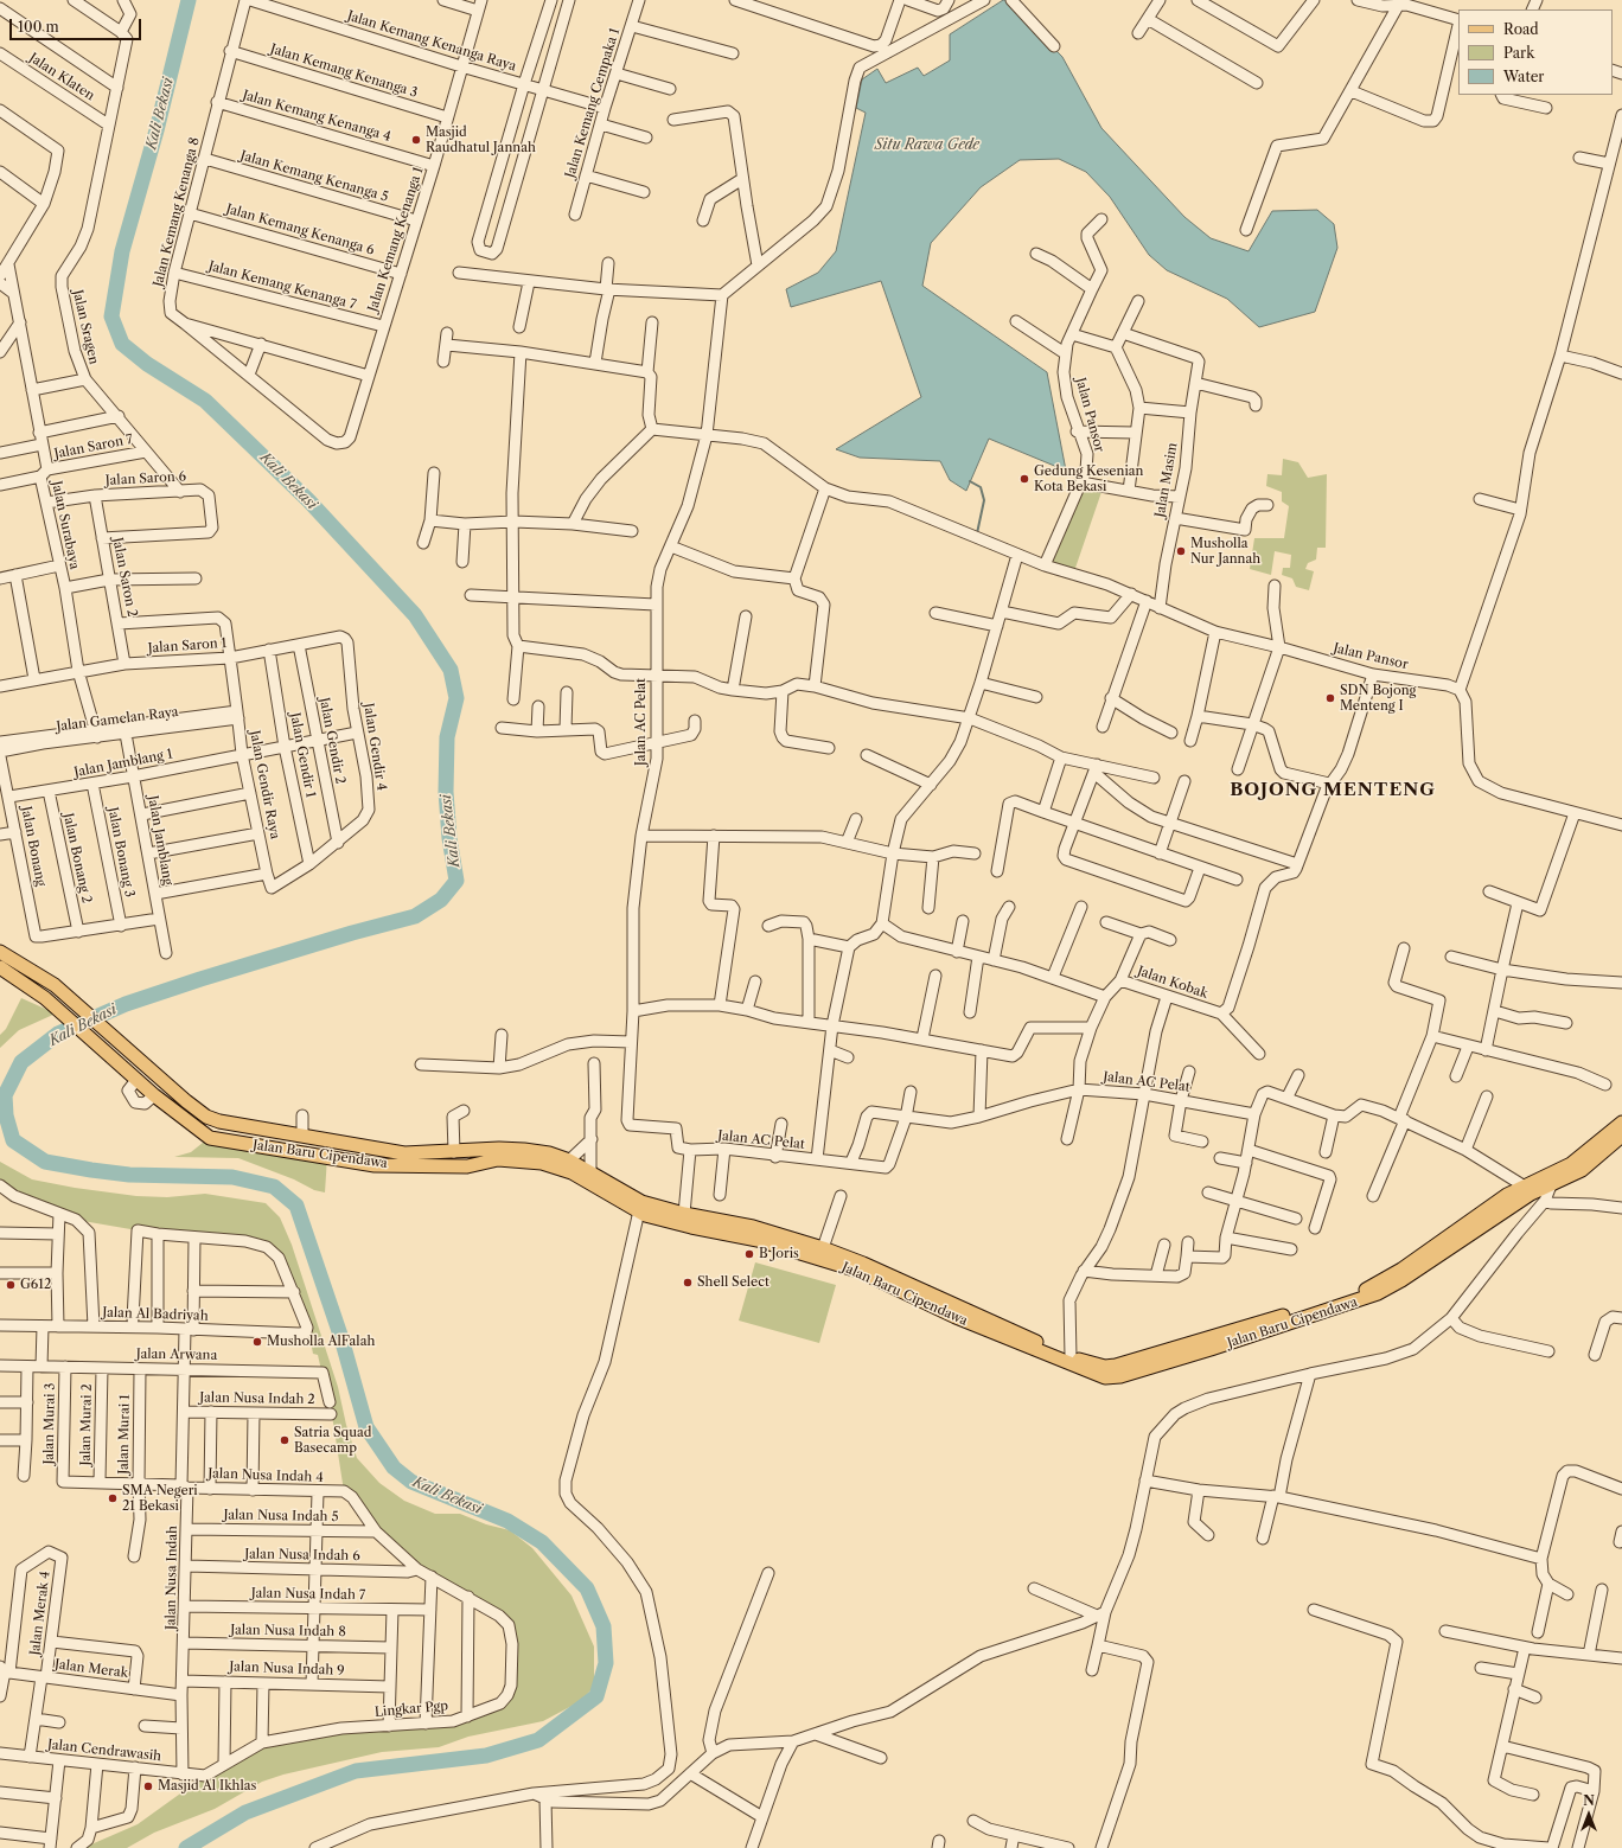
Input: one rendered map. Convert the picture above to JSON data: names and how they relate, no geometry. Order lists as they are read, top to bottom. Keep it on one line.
{"streets":{"main road":["Jalan Baru Cipendawa"],"street":["Jalan Kemang Kenanga Raya","Jalan Kemang Kenanga 3","Jalan Klaten","Jalan Kemang Cempaka 1","Jalan Kemang Kenanga 4","Jalan Kemang Kenanga 5","Jalan Kemang Kenanga 8","Jalan Kemang Kenanga 6","Jalan Kemang Kenanga 1","Jalan Kemang Kenanga 7","Jalan Sragen","Jalan Pansor","Jalan Saron 7","Jalan Saron 6","Jalan Masim","Jalan Surabaya","Jalan Saron 2","Jalan Saron 1","Jalan Gamelan Raya","Jalan AC Pelat","Jalan Gendir 2","Jalan Gendir 4","Jalan Gendir 1","Jalan Jamblang 1","Jalan Gendir Raya","Jalan Jamblang","Jalan Bonang","Jalan Bonang 3","Jalan Bonang 2","Jalan Kobak","Jalan Al Badriyah","Jalan Arwana","Jalan Nusa Indah 2","Jalan Murai 3","Jalan Murai 2","Jalan Murai 1","Jalan Nusa Indah 4","Jalan Nusa Indah 5","Jalan Nusa Indah 6","Jalan Nusa Indah","Jalan Nusa Indah 7","Jalan Merak 4","Jalan Nusa Indah 8","Jalan Merak","Jalan Nusa Indah 9","Lingkar Pgp","Jalan Cendrawasih"]},"crossings":[["Jalan Kemang Kenanga Raya","Jalan Kemang Cempaka 1"],["Jalan Kemang Kenanga Raya","Jalan Kemang Kenanga 1"],["Jalan Kemang Kenanga 3","Jalan Kemang Kenanga 8"],["Jalan Kemang Kenanga 3","Jalan Kemang Kenanga 1"],["Jalan Klaten","Jalan Sragen"],["Jalan Kemang Kenanga 4","Jalan Kemang Kenanga 8"],["Jalan Kemang Kenanga 4","Jalan Kemang Kenanga 1"],["Jalan Kemang Kenanga 5","Jalan Kemang Kenanga 8"],["Jalan Kemang Kenanga 5","Jalan Kemang Kenanga 1"],["Jalan Kemang Kenanga 8","Jalan Kemang Kenanga 6"],["Jalan Kemang Kenanga 8","Jalan Kemang Kenanga 1"],["Jalan Kemang Kenanga 8","Jalan Kemang Kenanga 7"],["Jalan Kemang Kenanga 6","Jalan Kemang Kenanga 1"],["Jalan Kemang Kenanga 1","Jalan Kemang Kenanga 7"],["Jalan Sragen","Jalan Saron 7"],["Jalan Sragen","Jalan Saron 6"],["Jalan Pansor","Jalan Masim"],["Jalan Pansor","Jalan AC Pelat"],["Jalan Saron 7","Jalan Surabaya"],["Jalan Saron 6","Jalan Surabaya"],["Jalan Saron 6","Jalan Saron 2"],["Jalan Surabaya","Jalan Saron 1"],["Jalan Surabaya","Jalan Gamelan Raya"],["Jalan Saron 2","Jalan Saron 1"],["Jalan Saron 2","Jalan Gendir Raya"],["Jalan Saron 1","Jalan Gendir 2"],["Jalan Saron 1","Jalan Gendir 4"],["Jalan Saron 1","Jalan Gendir 1"],["Jalan Saron 1","Jalan Gendir Raya"],["Jalan Gamelan Raya","Jalan Gendir Raya"],["Jalan Gamelan Raya","Jalan Jamblang"],["Jalan AC Pelat","Jalan Kobak"],["Jalan Gendir 2","Jalan Gendir 4"],["Jalan Gendir 2","Jalan Jamblang 1"],["Jalan Gendir 4","Jalan Gendir 1"],["Jalan Gendir 4","Jalan Jamblang 1"],["Jalan Gendir 4","Jalan Gendir Raya"],["Jalan Gendir 1","Jalan Jamblang 1"],["Jalan Jamblang 1","Jalan Gendir Raya"],["Jalan Jamblang 1","Jalan Jamblang"],["Jalan Jamblang 1","Jalan Bonang"],["Jalan Jamblang 1","Jalan Bonang 3"],["Jalan Jamblang 1","Jalan Bonang 2"],["Jalan Bonang","Jalan Bonang 2"],["Jalan Al Badriyah","Jalan Nusa Indah"],["Jalan Arwana","Jalan Murai 3"],["Jalan Arwana","Jalan Murai 2"],["Jalan Arwana","Jalan Murai 1"],["Jalan Arwana","Jalan Nusa Indah"],["Jalan Nusa Indah 2","Jalan Nusa Indah"],["Jalan Murai 3","Jalan Nusa Indah 4"],["Jalan Murai 2","Jalan Nusa Indah 4"],["Jalan Murai 1","Jalan Nusa Indah 4"],["Jalan Nusa Indah 4","Jalan Nusa Indah"],["Jalan Nusa Indah 4","Lingkar Pgp"],["Jalan Nusa Indah 5","Jalan Nusa Indah"],["Jalan Nusa Indah 5","Lingkar Pgp"],["Jalan Nusa Indah 6","Jalan Nusa Indah"],["Jalan Nusa Indah 6","Lingkar Pgp"],["Jalan Nusa Indah","Jalan Nusa Indah 7"],["Jalan Nusa Indah","Jalan Nusa Indah 8"],["Jalan Nusa Indah","Jalan Merak"],["Jalan Nusa Indah","Jalan Nusa Indah 9"],["Jalan Nusa Indah","Jalan Cendrawasih"],["Jalan Merak 4","Jalan Merak"],["Jalan Merak 4","Jalan Cendrawasih"],["Lingkar Pgp","Jalan Cendrawasih"]],"districts":["BOJONG MENTENG"],"water":["Kali Bekasi","Situ Rawa Gede"],"places":["Masjid Raudhatul Jannah","Gedung Kesenian Kota Bekasi","Musholla Nur Jannah","SDN Bojong Menteng I","B Joris","Shell Select","G612","Musholla AlFalah","Satria Squad Basecamp","SMA Negeri 21 Bekasi","Masjid Al Ikhlas"],"legend":["Road","Park","Water"],"scale_bar":"100 m","north":"top"}
